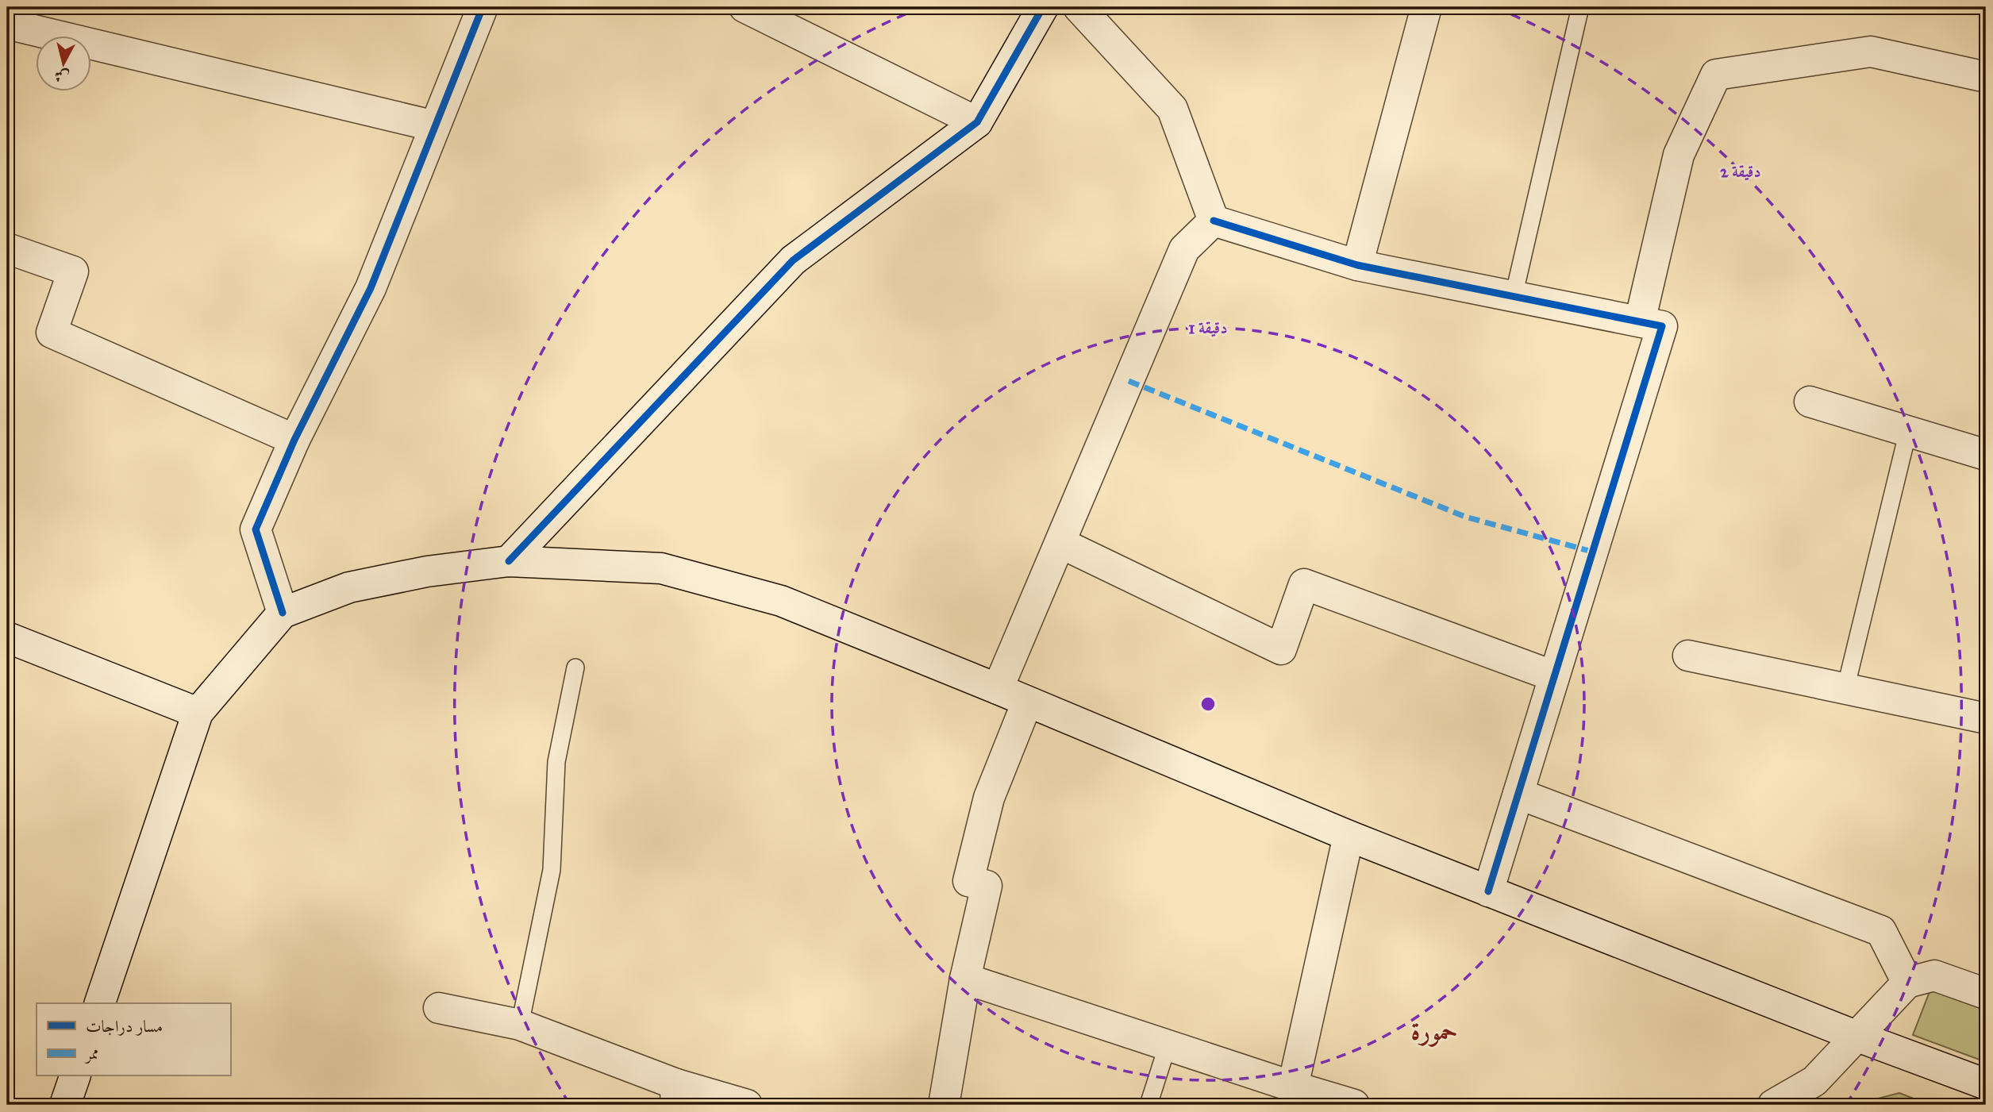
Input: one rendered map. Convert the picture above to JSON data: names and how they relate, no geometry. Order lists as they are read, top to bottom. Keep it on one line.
{"districts":["حمورة"],"legend":["مسار دراجات","ممر"],"north":"bottom","rings":["2 دقيقة","1 دقيقة"]}
